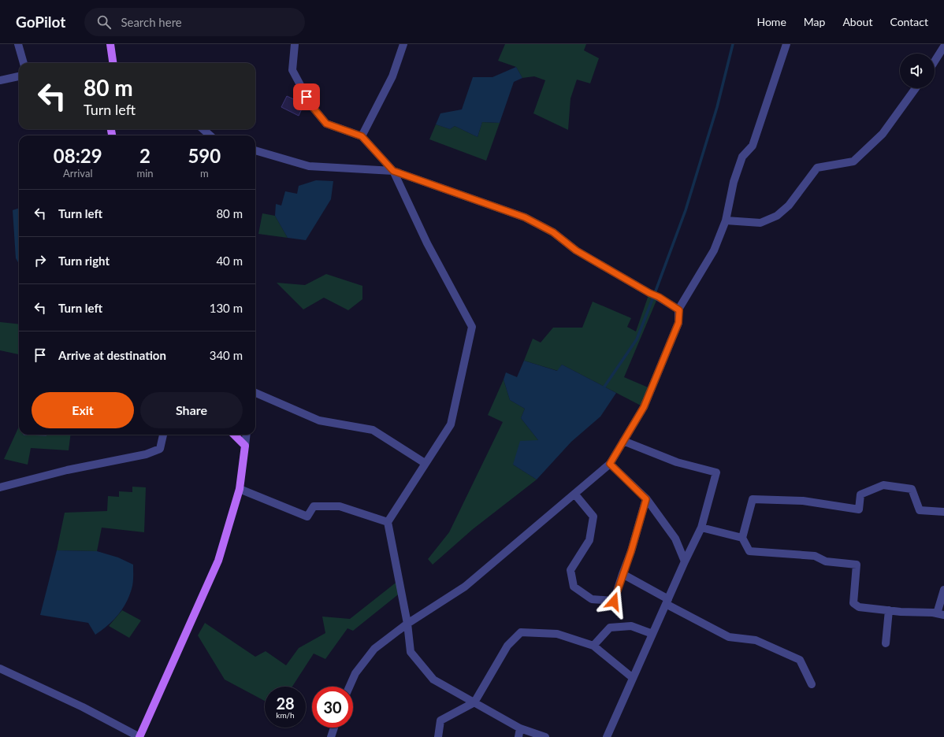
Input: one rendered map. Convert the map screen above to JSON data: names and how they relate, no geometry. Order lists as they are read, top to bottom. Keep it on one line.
{"page":{"header":"GoPilot","search":"Search here","nav":["Home","Map","About","Contact"],"turn":["80 m","Turn left"],"eta":["08:29","Arrival","2","min","590","m"],"list":[{"name":"Turn left","value":"80 m"},{"name":"Turn right","value":"40 m"},{"name":"Turn left","value":"130 m"},{"name":"Arrive at destination","value":"340 m"}],"buttons":["Exit","Share"],"speed":"28 km/h","limit":"30"}}
